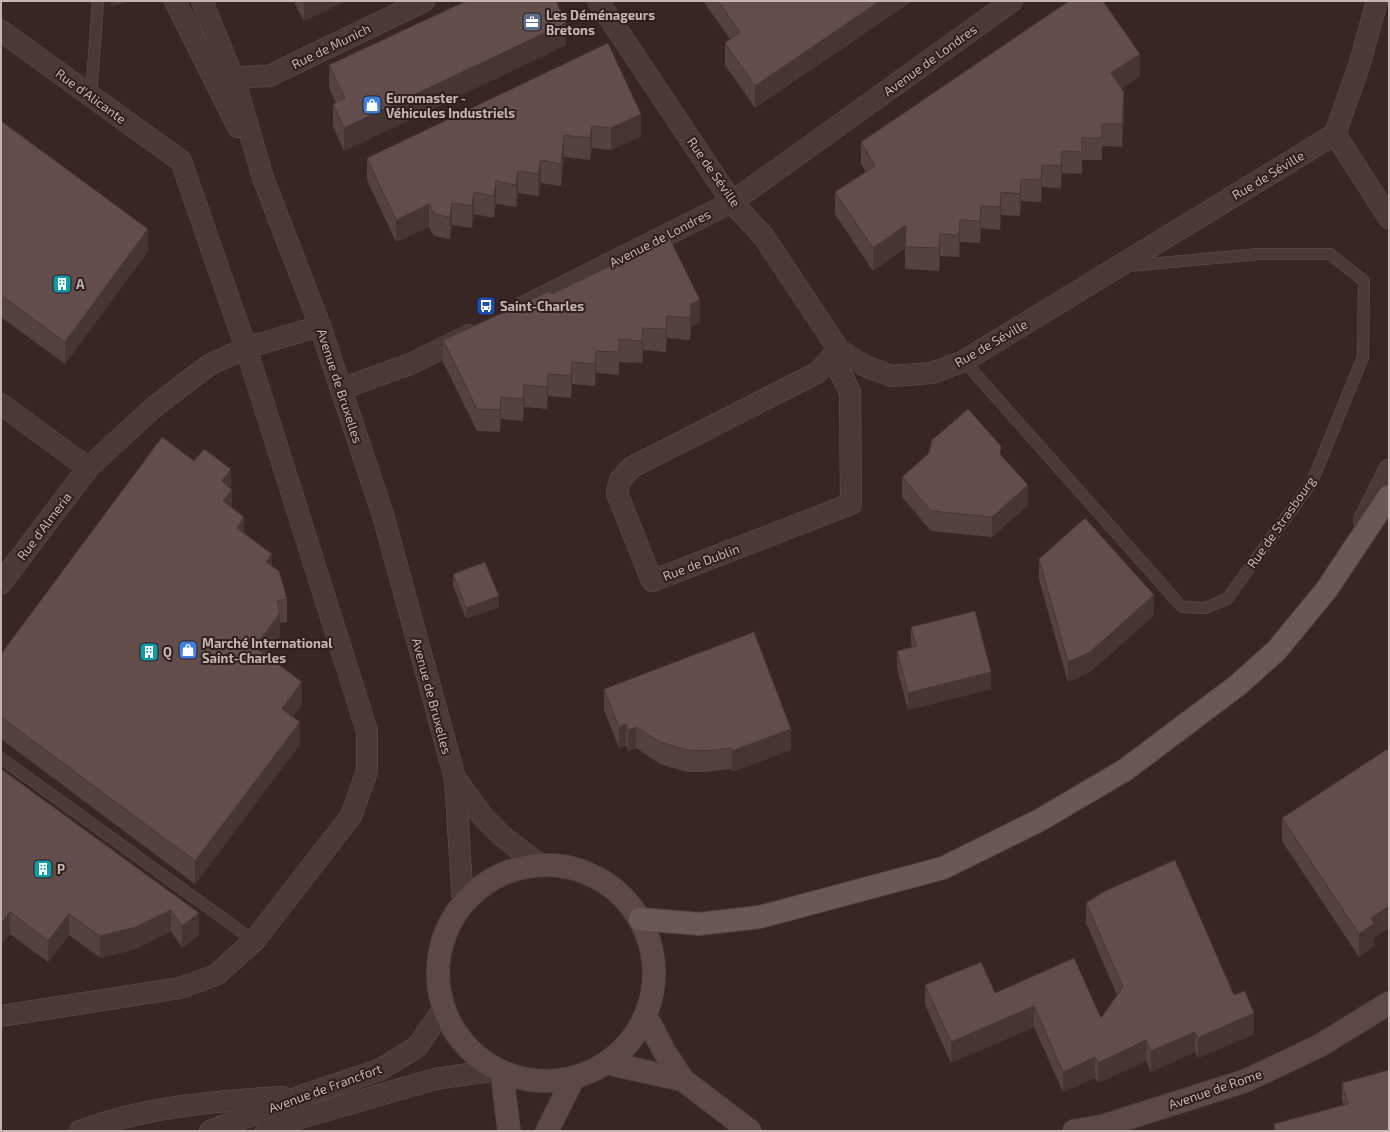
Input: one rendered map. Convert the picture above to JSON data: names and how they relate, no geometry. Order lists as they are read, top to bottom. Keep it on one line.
{"streets":{"street":["Rue de Munich","Avenue de Londres","Rue d'Alicante","Rue de Séville","Avenue de Bruxelles","Rue d'Almeria","Rue de Dublin","Avenue de Francfort","Avenue de Rome"],"lane":["Rue de Strasbourg"]},"crossings":[["Rue de Munich","Avenue de Bruxelles"],["Avenue de Londres","Rue de Séville"],["Rue d'Alicante","Rue d'Almeria"],["Rue de Séville","Rue de Strasbourg"],["Rue de Séville","Rue de Dublin"],["Avenue de Bruxelles","Rue d'Almeria"]],"places":{"office":["Les Déménageurs Bretons"],"shop":["Euromaster - Véhicules Industriels","Marché International Saint-Charles"],"building":["A","Q","P"],"bus stop":["Saint-Charles"]}}
